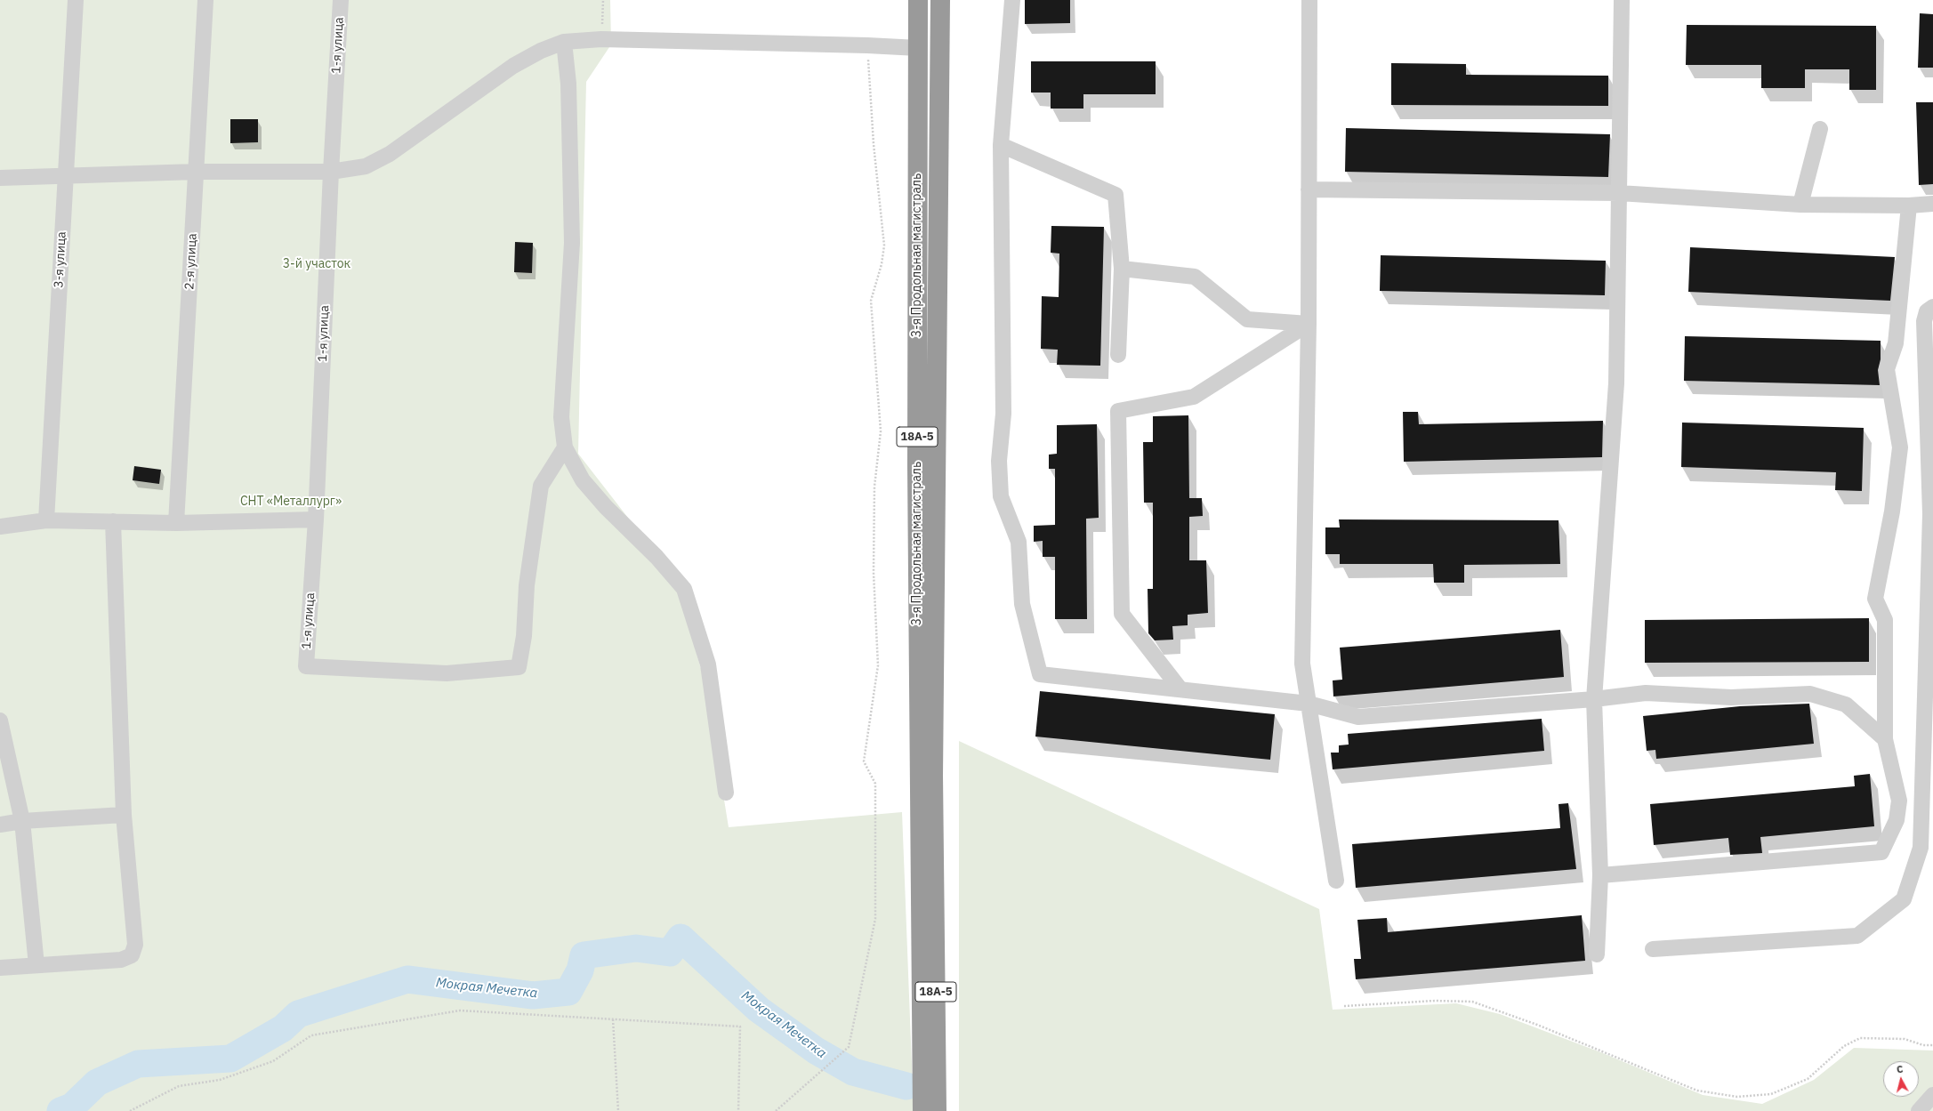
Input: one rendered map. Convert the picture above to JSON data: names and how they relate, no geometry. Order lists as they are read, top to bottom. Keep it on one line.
{"streets":{"highway":["3-я Продольная магистраль","18А-5"],"street":["1-я улица","3-я улица","2-я улица"]},"crossings":[["3-я Продольная магистраль","18А-5"]],"water":["Мокрая Мечетка"],"parks":["3-й участок","СНТ «Металлург»"],"north":"top"}
